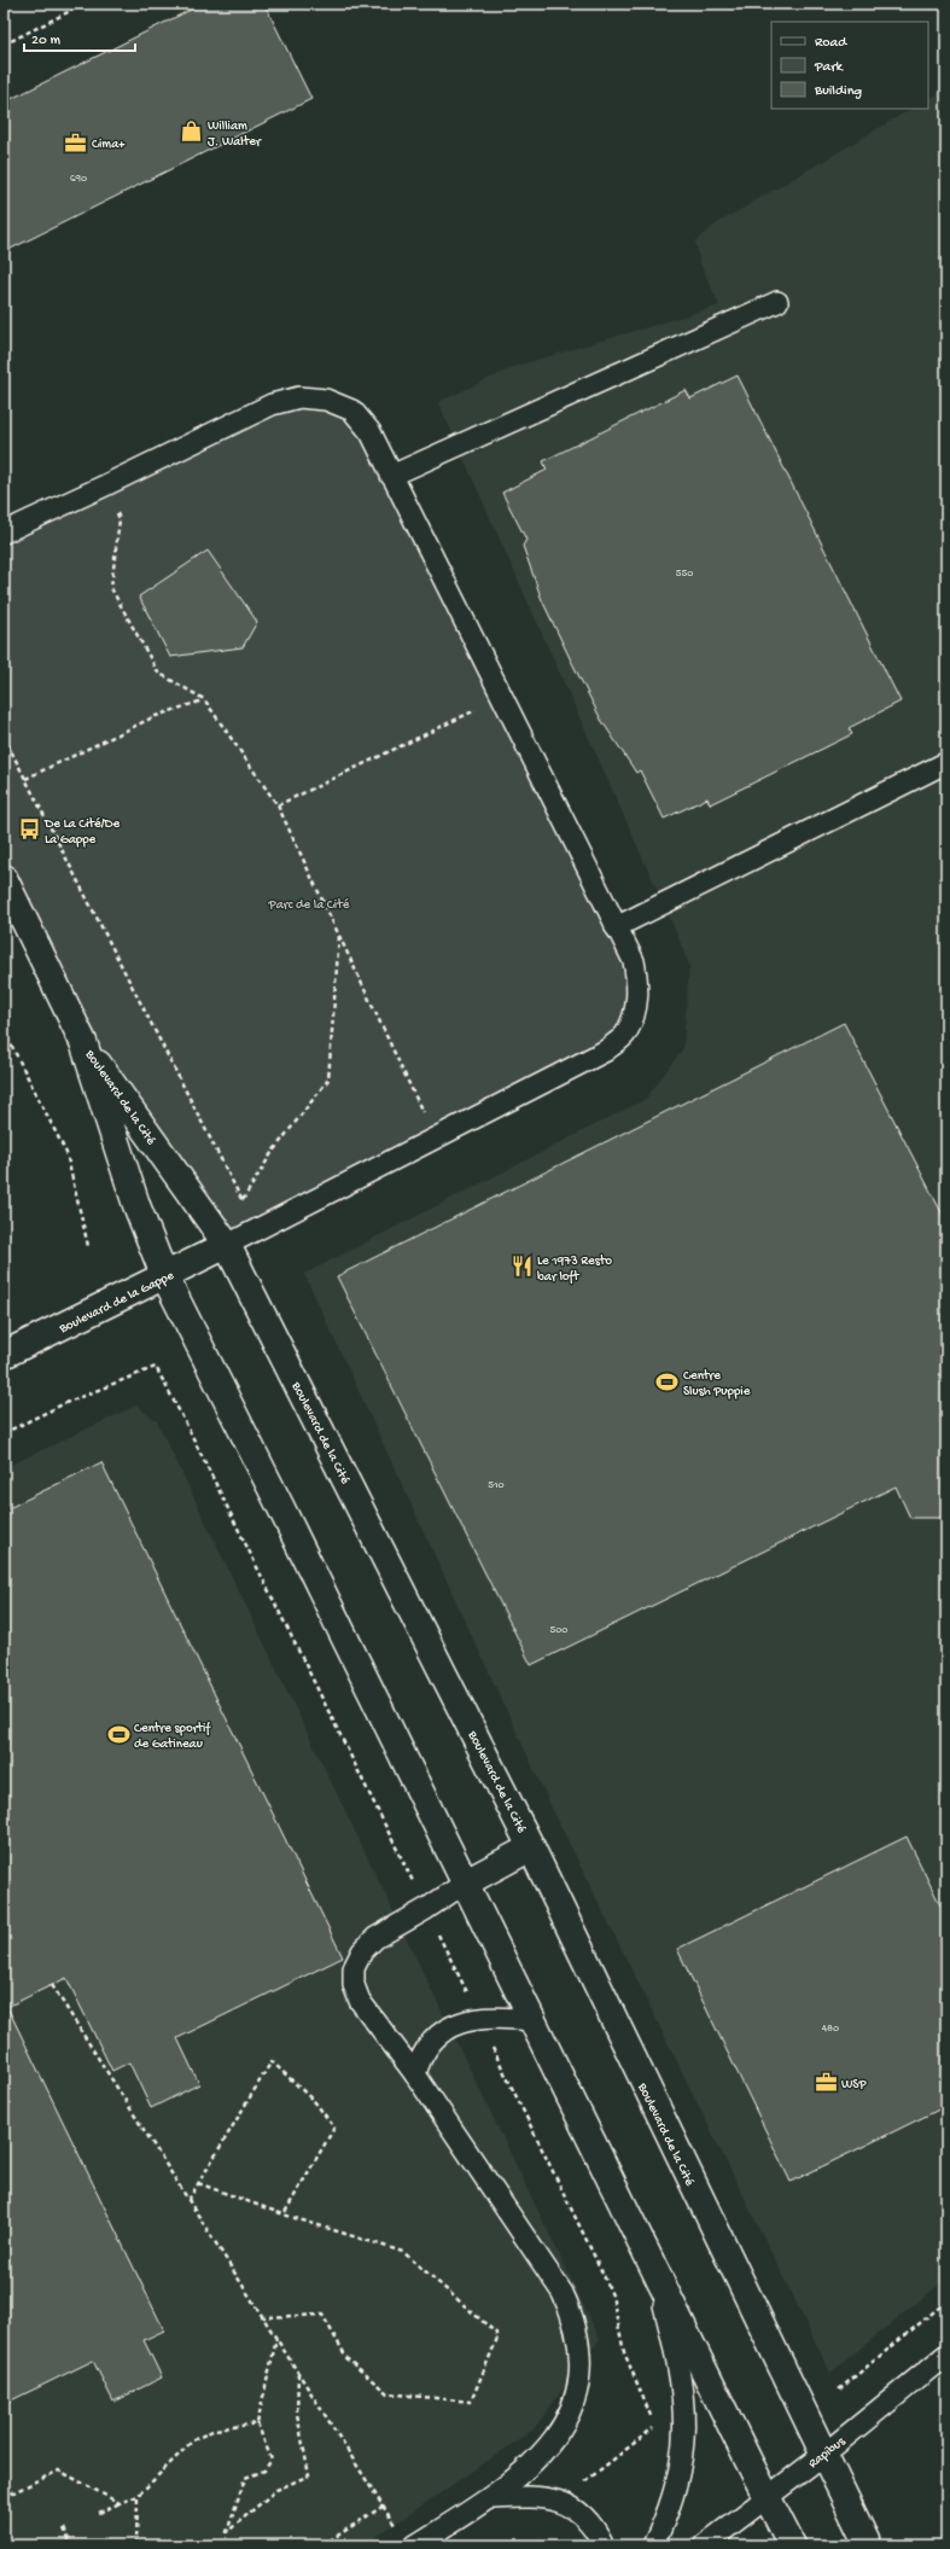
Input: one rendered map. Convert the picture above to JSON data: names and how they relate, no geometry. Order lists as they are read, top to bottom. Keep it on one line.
{"streets":{"street":["Boulevard de la Cité","Boulevard de la Gappe"],"lane":["Rapibus"]},"crossings":[["Boulevard de la Cité","Boulevard de la Gappe"],["Boulevard de la Cité","Rapibus"]],"parks":["Parc de la Cité"],"places":{"shop":["William J. Walter"],"office":["Cima+","WSP"],"bus stop":["De La Cité/De La Gappe"],"restaurant":["Le 1973 Resto bar loft"],"sports":["Centre Slush Puppie","Centre sportif de Gatineau"]},"house_numbers":["690","550","510","500","480"],"legend":["Road","Park","Building"],"scale_bar":"20 m"}
